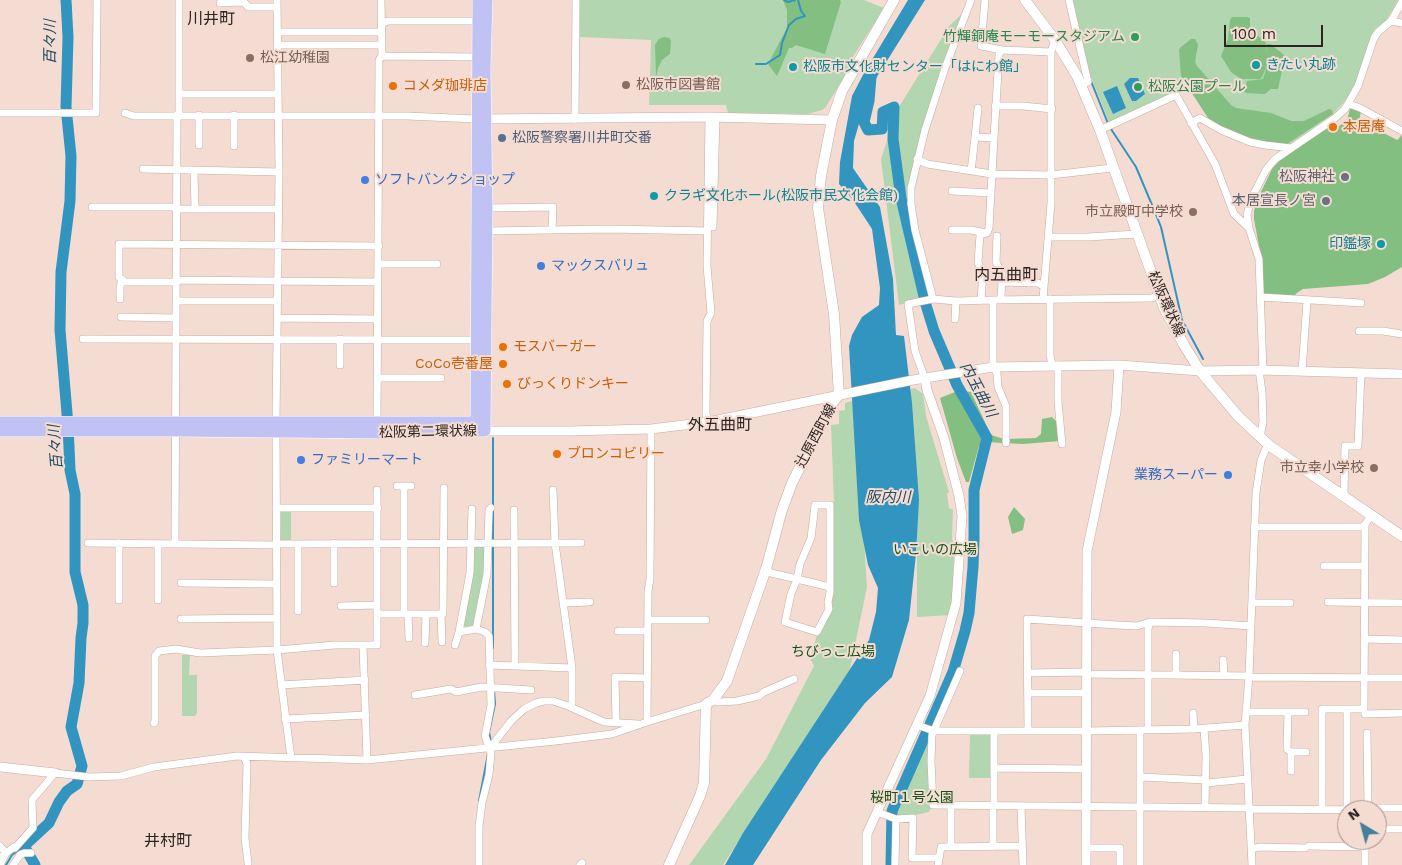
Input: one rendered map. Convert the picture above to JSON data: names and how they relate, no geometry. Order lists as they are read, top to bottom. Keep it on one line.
{"streets":{"main road":["松阪環状線","松阪第二環状線","辻原西町線"]},"districts":["川井町","内五曲町","外五曲町","井村町"],"water":["百々川","内玉曲川","阪内川"],"parks":["いこいの広場","ちびっこ広場","桜町１号公園"],"places":["竹輝銅庵モーモースタジアム","松江幼稚園","きたい丸跡","松阪市文化財センター「はにわ館」","松阪市図書館","コメダ珈琲店","松阪公園プール","本居庵","松阪警察署川井町交番","松阪神社","ソフトバンクショップ","クラギ文化ホール(松阪市民文化会館)","本居宣長ノ宮","市立殿町中学校","印鑑塚","マックスバリュ","モスバーガー","CoCo壱番屋","びっくりドンキー","ブロンコビリー","ファミリーマート","市立幸小学校","業務スーパー"],"scale_bar":"100 m","north":"top left"}
